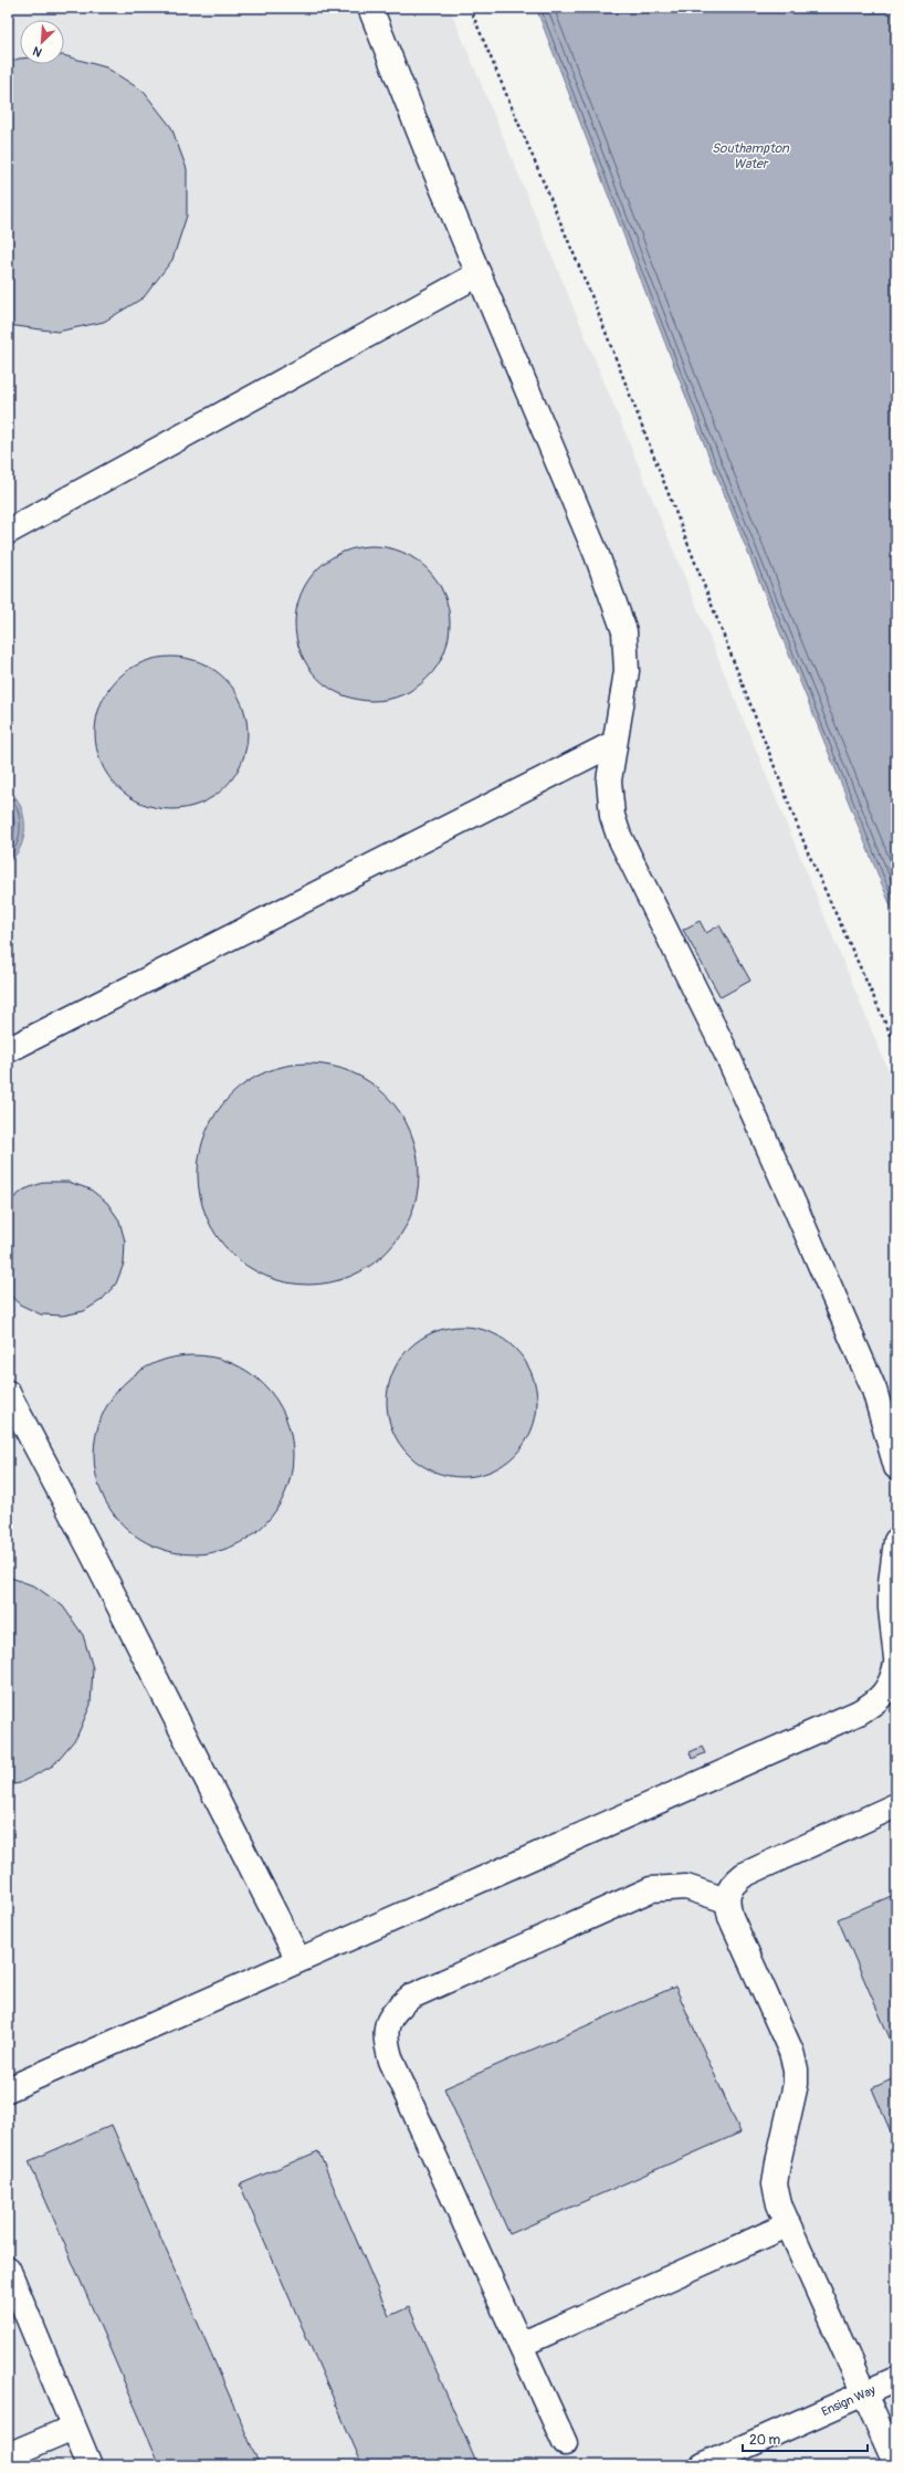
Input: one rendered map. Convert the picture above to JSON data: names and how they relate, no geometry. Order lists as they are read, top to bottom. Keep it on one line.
{"streets":{"street":["Ensign Way"]},"water":["Southampton Water"],"scale_bar":"20 m","north":"bottom left"}
